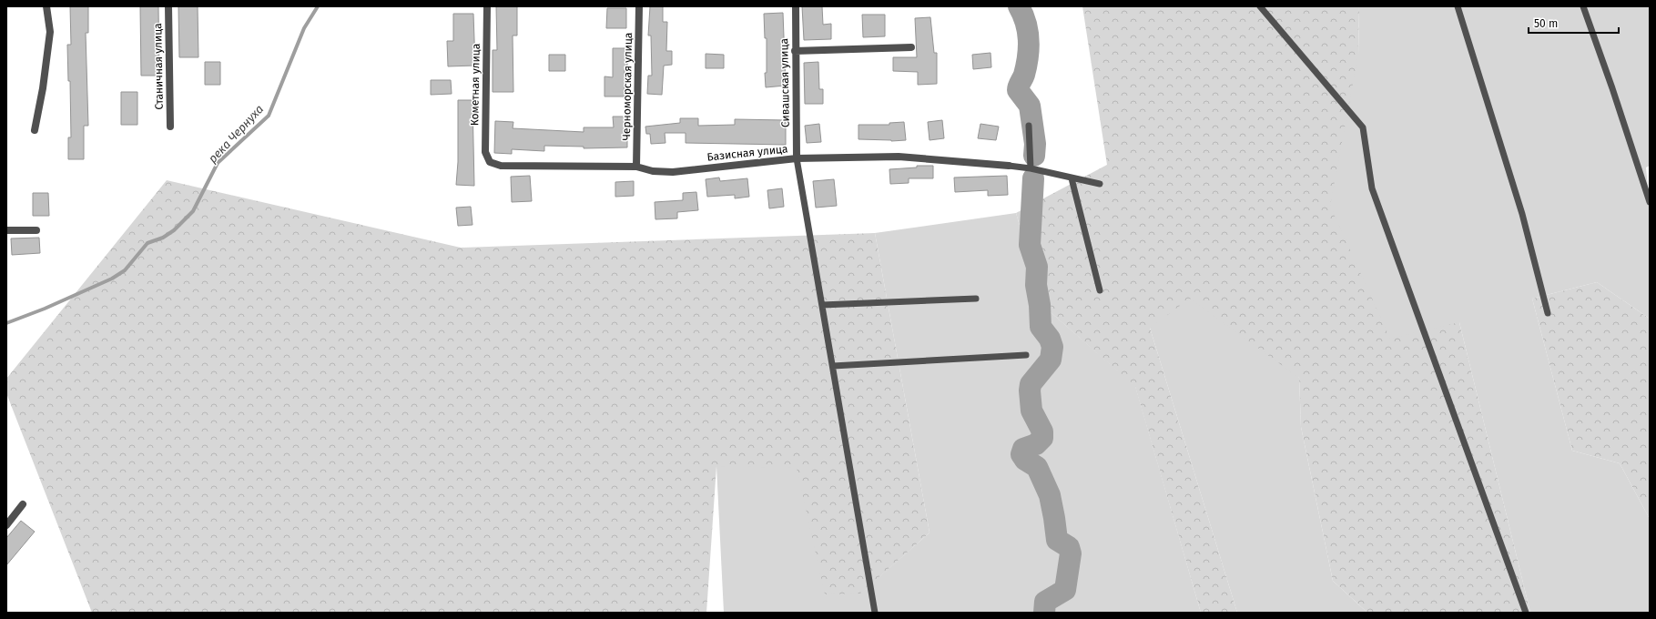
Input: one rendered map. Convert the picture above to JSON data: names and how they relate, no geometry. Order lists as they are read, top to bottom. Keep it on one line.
{"streets":{"street":["Станичная улица","Сивашская улица","Кометная улица","Черноморская улица","Базисная улица"]},"crossings":[["Сивашская улица","Базисная улица"],["Кометная улица","Базисная улица"],["Черноморская улица","Базисная улица"]],"water":["река Чернуха"],"scale_bar":"50 m"}
